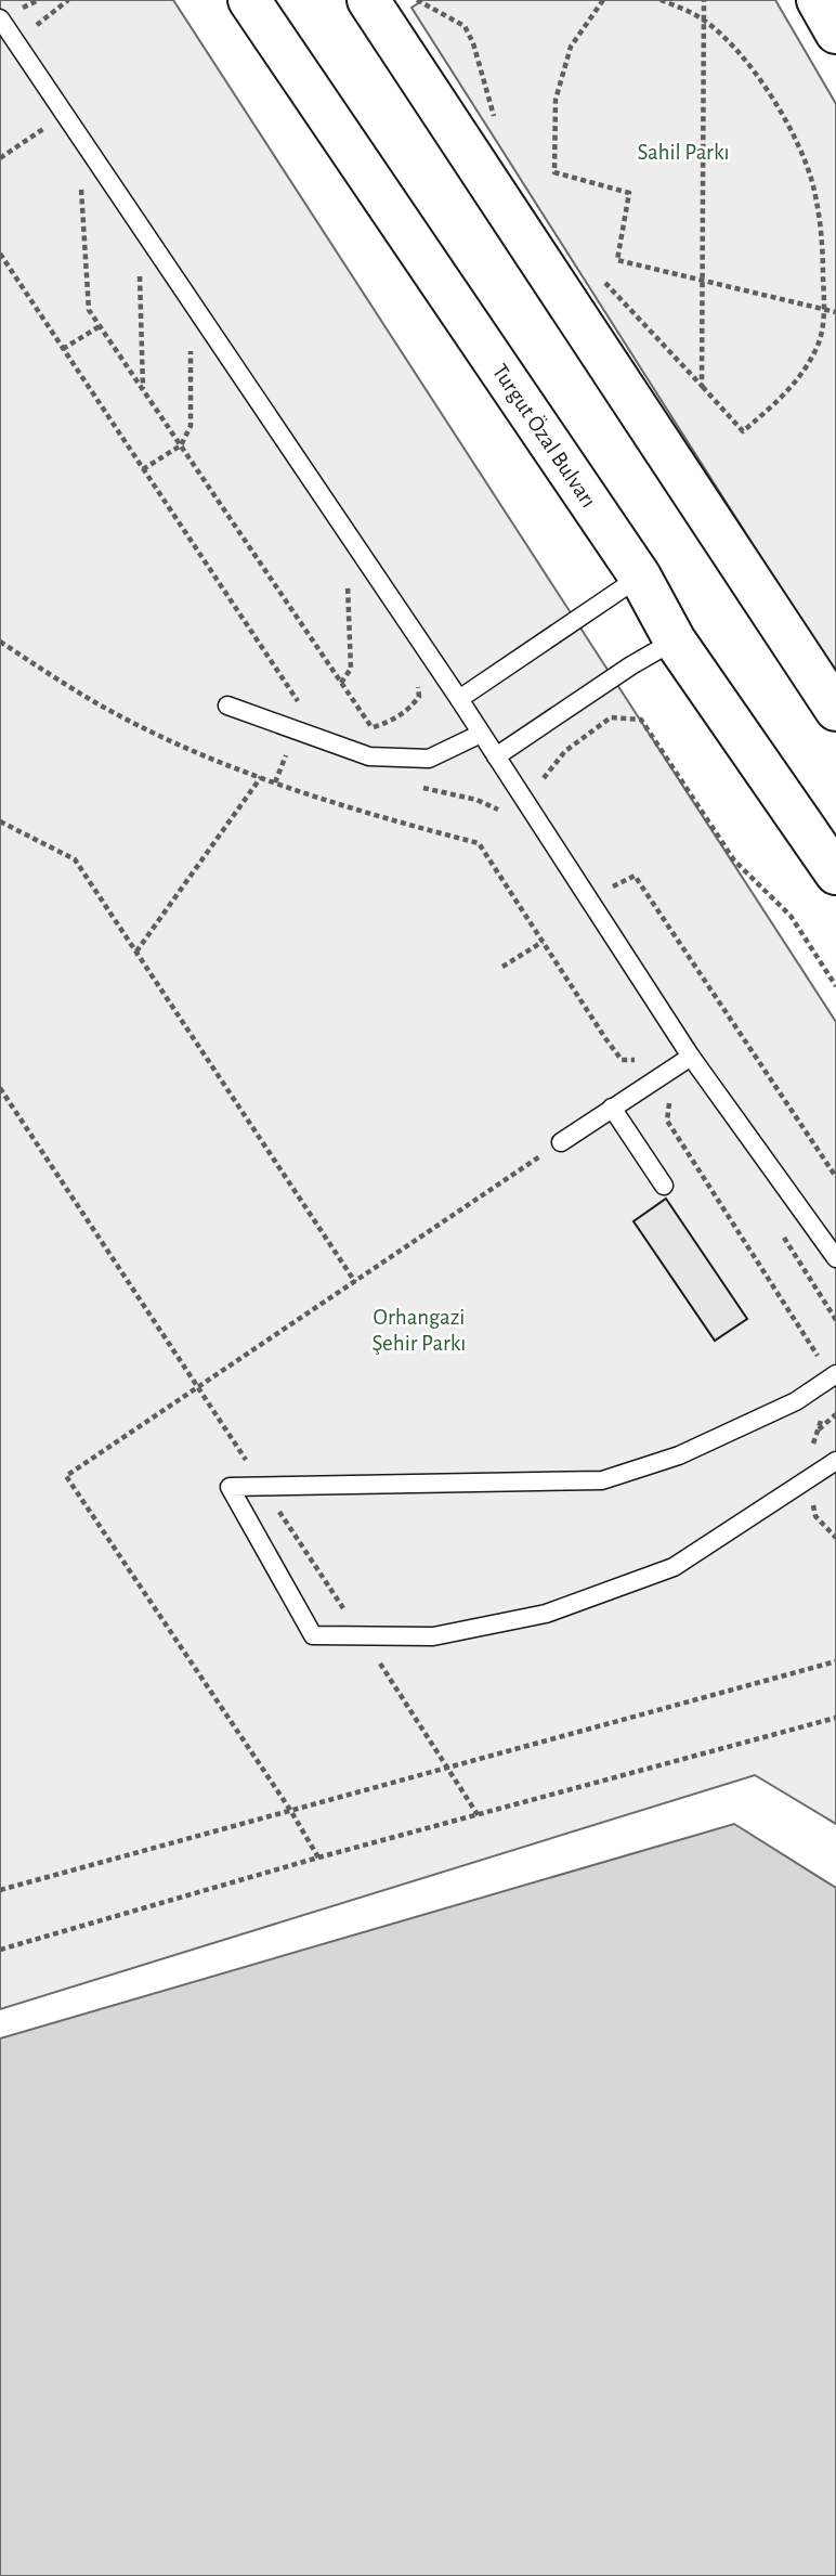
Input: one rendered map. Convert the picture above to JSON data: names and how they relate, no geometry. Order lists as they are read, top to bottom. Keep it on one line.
{"streets":{"main road":["Turgut Özal Bulvarı"]},"parks":["Sahil Parkı","Orhangazi Şehir Parkı"]}
